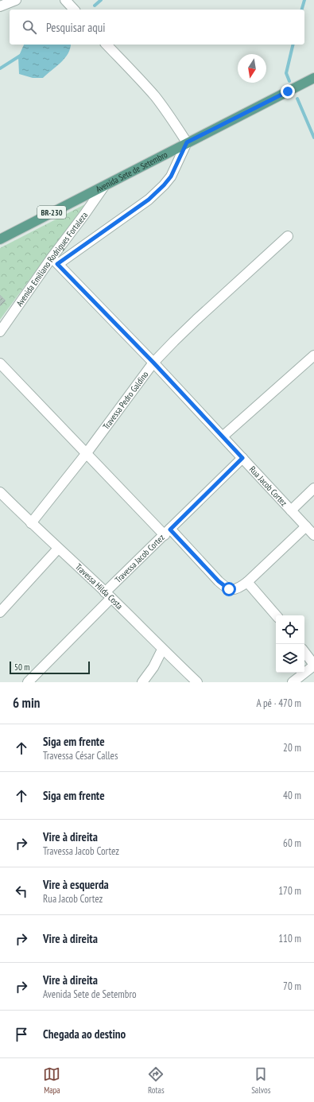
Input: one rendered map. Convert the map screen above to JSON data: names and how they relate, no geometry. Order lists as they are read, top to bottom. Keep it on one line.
{"streets":{"main road":["Avenida Sete de Setembro","BR-230"],"street":["Avenida Emiliano Rodrigues Fortaleza","Travessa Pedro Galdino","Rua Jacob Cortez","Travessa Jacob Cortez","Travessa Hilda Costa"]},"crossings":[["Avenida Sete de Setembro","Avenida Emiliano Rodrigues Fortaleza"],["Avenida Emiliano Rodrigues Fortaleza","Rua Jacob Cortez"],["Travessa Pedro Galdino","Rua Jacob Cortez"],["Travessa Pedro Galdino","Travessa Hilda Costa"],["Rua Jacob Cortez","Travessa Jacob Cortez"],["Travessa Jacob Cortez","Travessa Hilda Costa"]],"scale_bar":"50 m","north":"bottom","page":{"search":"Pesquisar aqui","scale":"50 m","heading":["6 min","A pé · 470 m"],"list":[["Siga em frente","Travessa César Calles","20 m"],["Siga em frente","40 m"],["Vire à direita","Travessa Jacob Cortez","60 m"],["Vire à esquerda","Rua Jacob Cortez","170 m"],["Vire à direita","110 m"],["Vire à direita","Avenida Sete de Setembro","70 m"],"Chegada ao destino"],"nav":["Mapa","Rotas","Salvos"]}}
